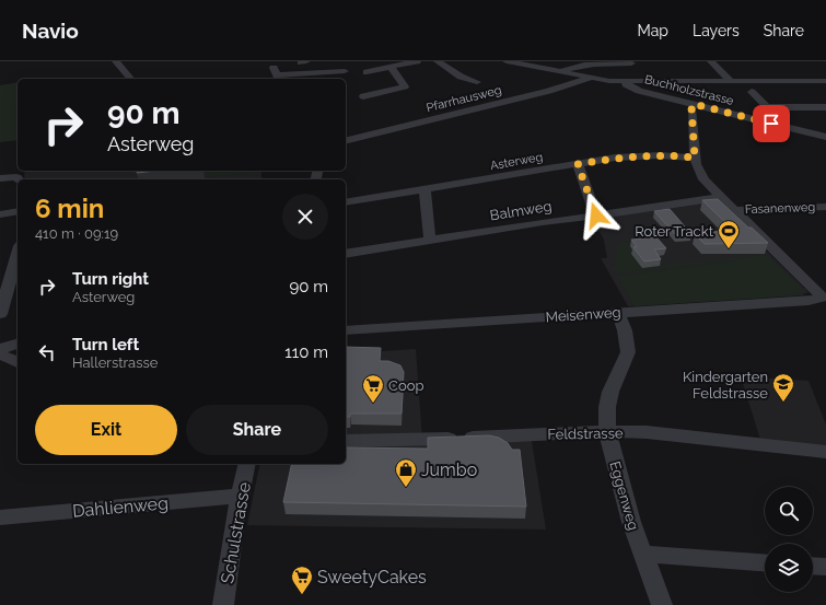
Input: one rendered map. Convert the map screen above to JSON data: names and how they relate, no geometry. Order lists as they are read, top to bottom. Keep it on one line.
{"streets":{"street":["Buchholzstrasse","Pfarrhausweg","Asterweg","Fasanenweg","Balmweg","Meisenweg","Feldstrasse","Eggenweg","Dahlienweg","Schulstrasse"]},"crossings":[["Meisenweg","Eggenweg"],["Feldstrasse","Eggenweg"],["Dahlienweg","Schulstrasse"]],"places":{"sports":["Roter Trackt"],"school or university":["Kindergarten Feldstrasse"],"supermarket":["Coop","SweetyCakes"],"shop":["Jumbo"]},"page":{"header":"Navio","nav":["Map","Layers","Share"],"turn":["90 m","Asterweg"],"heading":["6 min","410 m · 09:19"],"list":[{"name":"Turn right","note":"Asterweg","value":"90 m"},{"name":"Turn left","note":"Hallerstrasse","value":"110 m"}],"buttons":["Exit","Share"]}}
